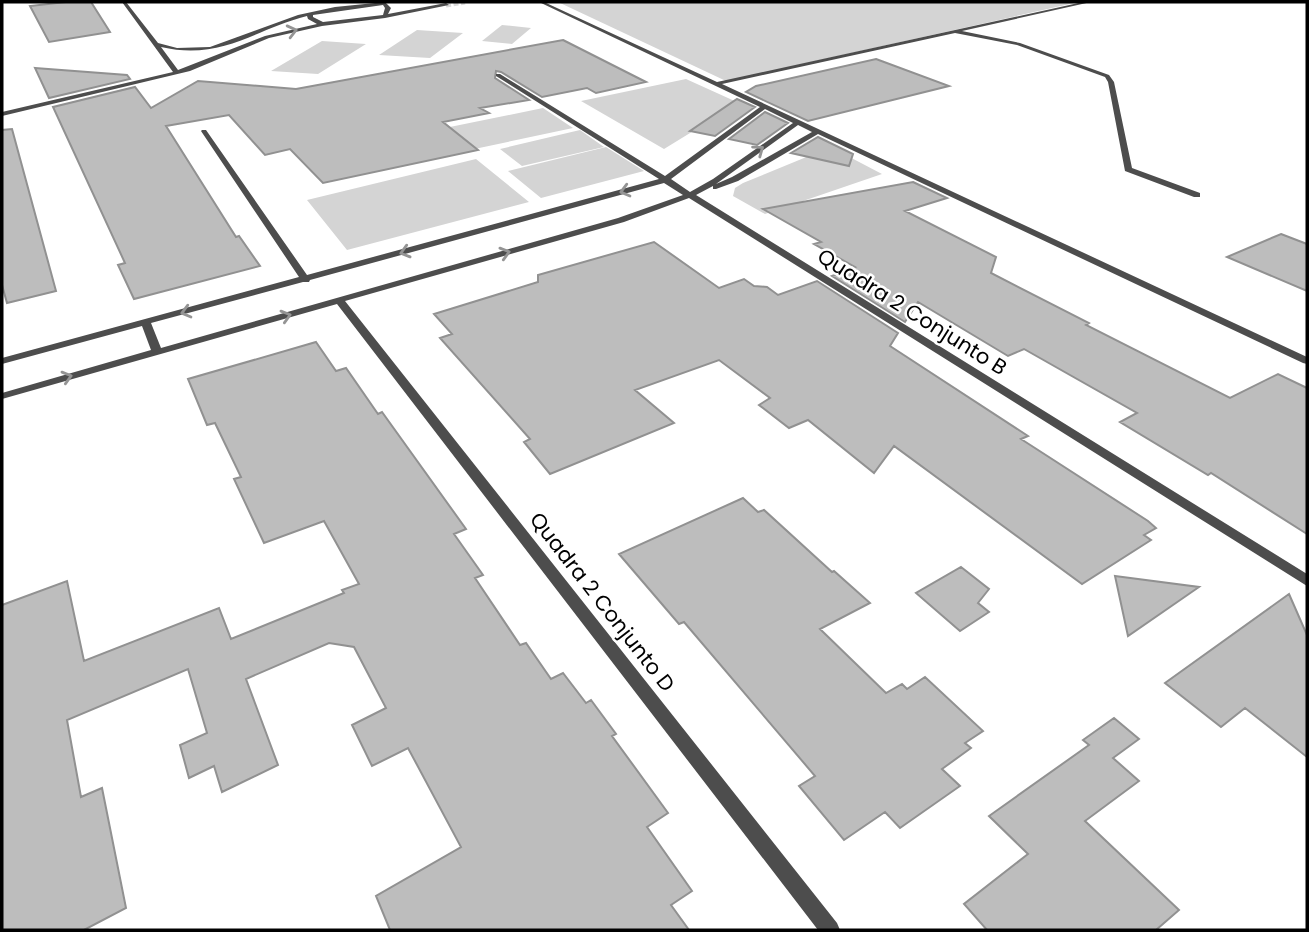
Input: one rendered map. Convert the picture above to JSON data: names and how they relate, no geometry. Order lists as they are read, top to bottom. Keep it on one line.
{"streets":{"street":["Quadra 2 Conjunto B","Quadra 2 Conjunto D"]}}
